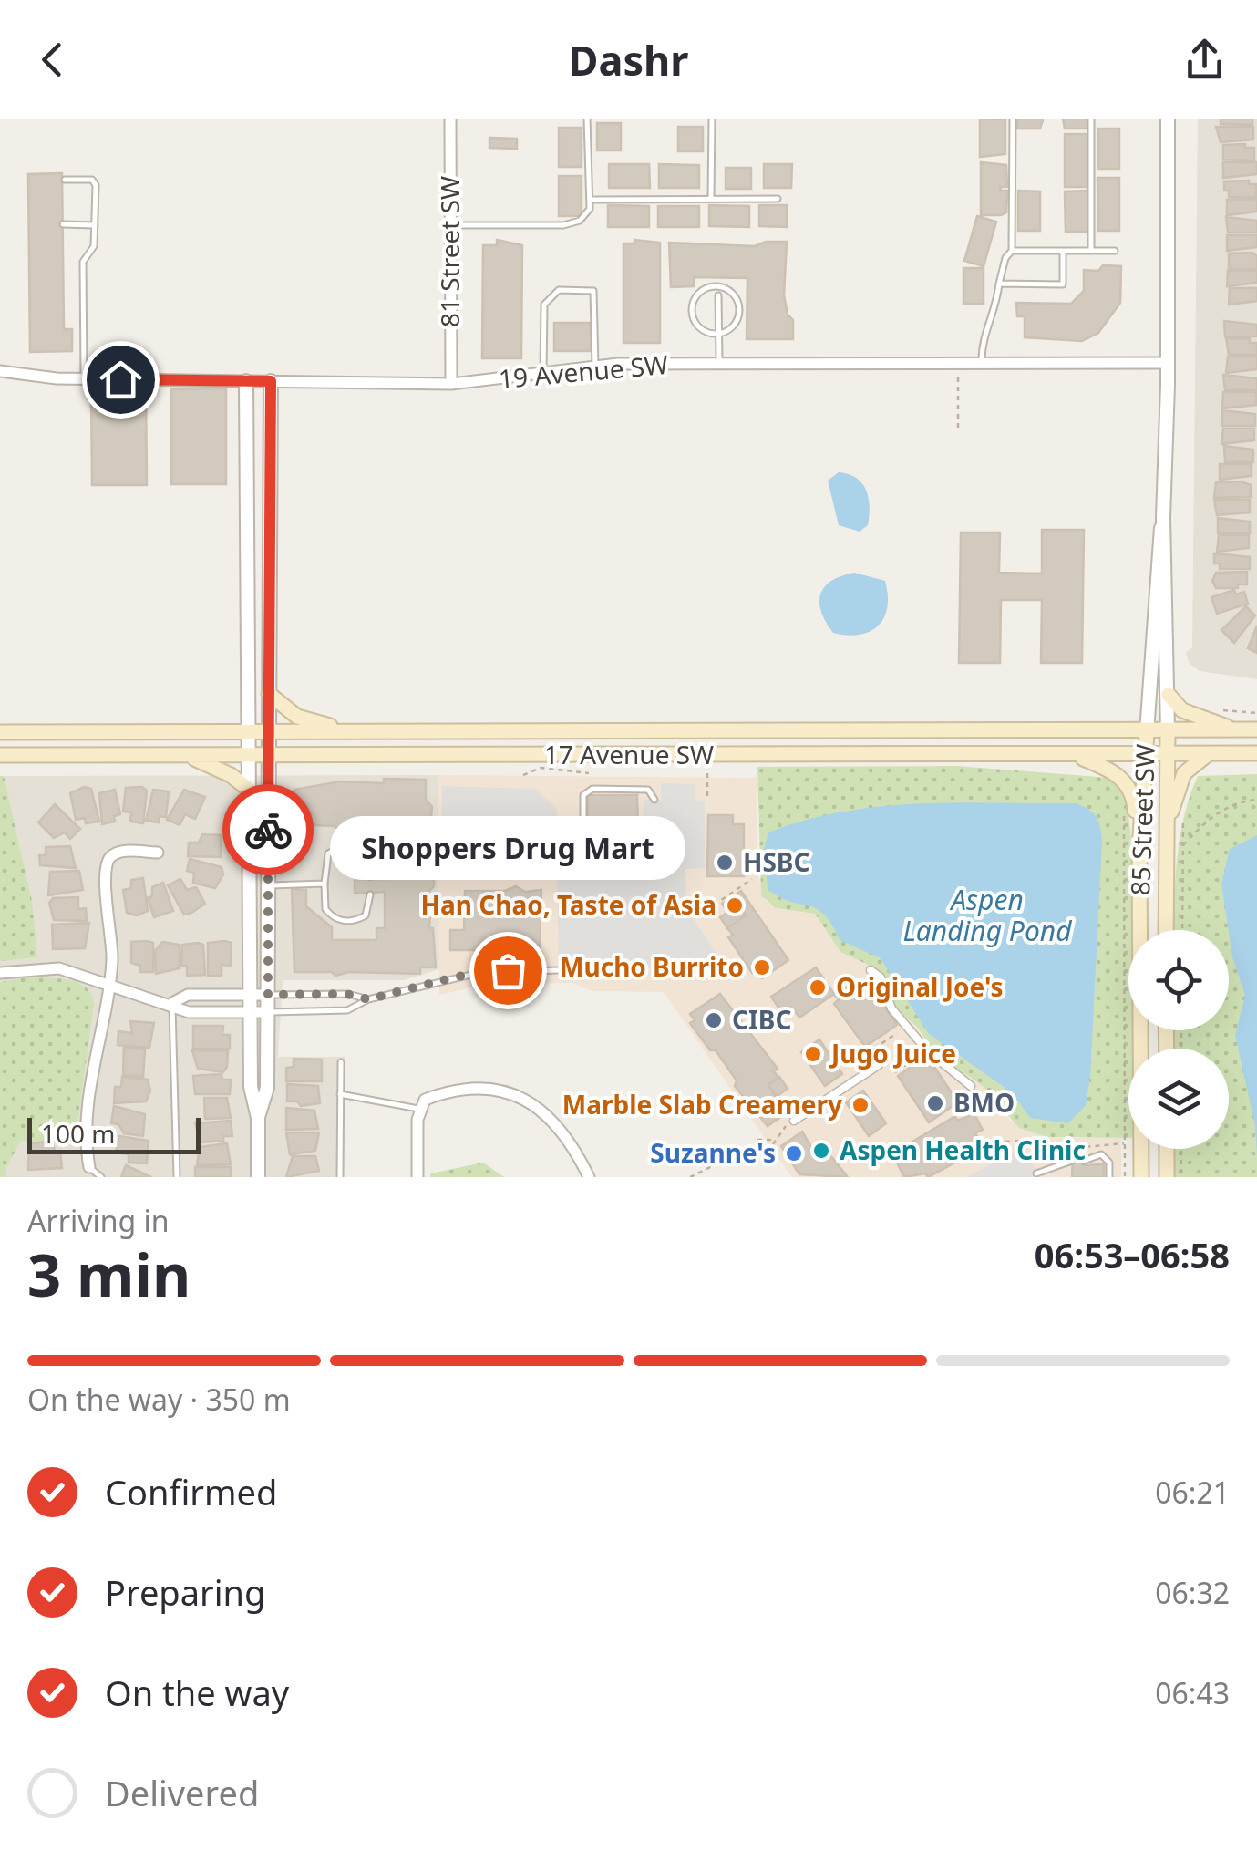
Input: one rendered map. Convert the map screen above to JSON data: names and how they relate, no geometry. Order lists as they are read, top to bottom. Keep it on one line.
{"streets":{"main road":["17 Avenue SW","85 Street SW"],"street":["81 Street SW","19 Avenue SW"]},"crossings":[["81 Street SW","19 Avenue SW"],["19 Avenue SW","85 Street SW"],["17 Avenue SW","85 Street SW"]],"water":["Aspen Landing Pond"],"places":["HSBC","Han Chao, Taste of Asia","Mucho Burrito","Shoppers Drug Mart","Original Joe's","CIBC","Jugo Juice","BMO","Marble Slab Creamery","Aspen Health Clinic","Suzanne's"],"scale_bar":"100 m","page":{"header":"Dashr","bubble":"Shoppers Drug Mart","scale":"100 m","heading":["3 min","Arriving in","06:53–06:58"],"bar":"On the way · 350 m","list":[["Confirmed","06:21"],["Preparing","06:32"],["On the way","06:43"],"Delivered"]}}
